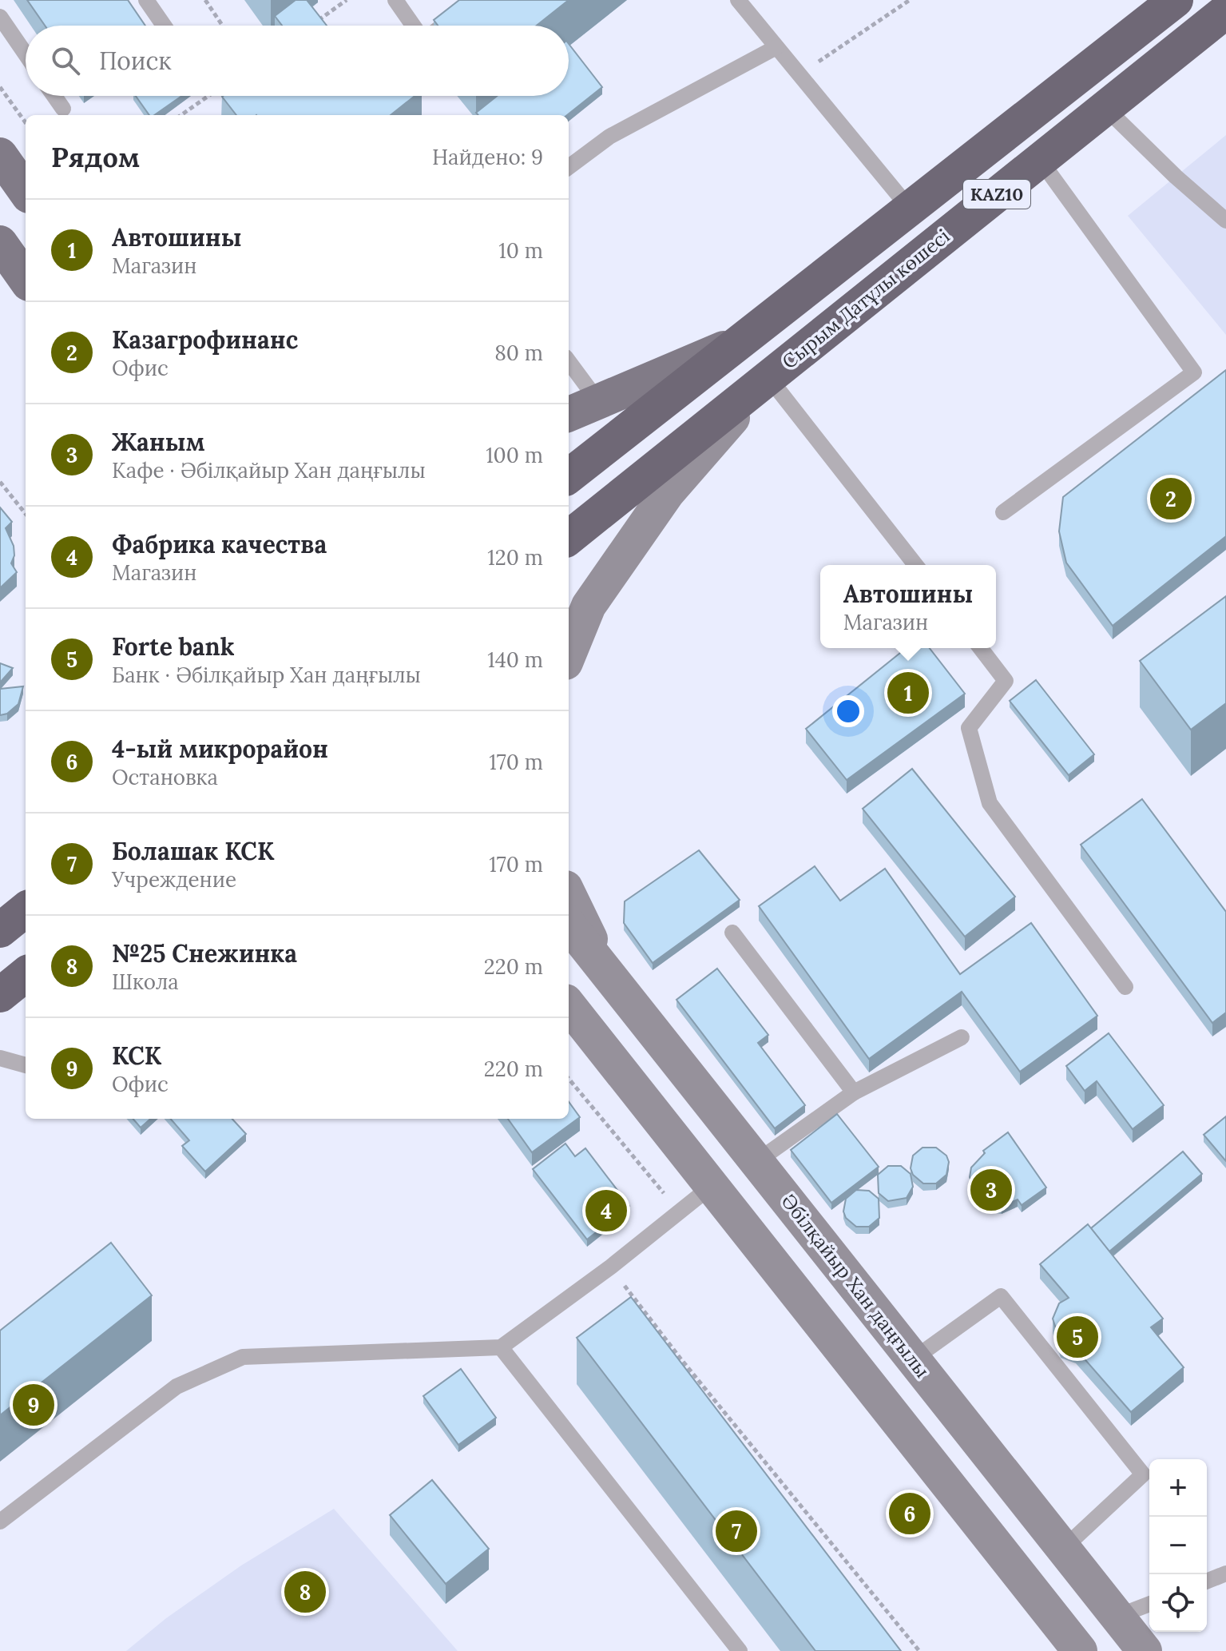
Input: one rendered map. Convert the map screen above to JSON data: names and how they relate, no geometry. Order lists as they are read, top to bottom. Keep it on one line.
{"streets":{"highway":["KAZ10","Сырым Датұлы көшесі"],"main road":["Әбілқайыр Хан даңғылы"]},"page":{"search":"Поиск","heading":["Рядом","Найдено: 9"],"list":[{"mark":"1","name":"Автошины","note":"Магазин","value":"10 m"},{"mark":"2","name":"Казагрофинанс","note":"Офис","value":"80 m"},{"mark":"3","name":"Жаным","note":"Кафе · Әбілқайыр Хан даңғылы","value":"100 m"},{"mark":"4","name":"Фабрика качества","note":"Магазин","value":"120 m"},{"mark":"5","name":"Forte bank","note":"Банк · Әбілқайыр Хан даңғылы","value":"140 m"},{"mark":"6","name":"4-ый микрорайон","note":"Остановка","value":"170 m"},{"mark":"7","name":"Болашак КСК","note":"Учреждение","value":"170 m"},{"mark":"8","name":"№25 Снежинка","note":"Школа","value":"220 m"},{"mark":"9","name":"КСК","note":"Офис","value":"220 m"}],"pins":["2","1","3","4","5","9","6","7","8"],"popup":["Автошины","Магазин"],"map_buttons":["+","−"]}}
